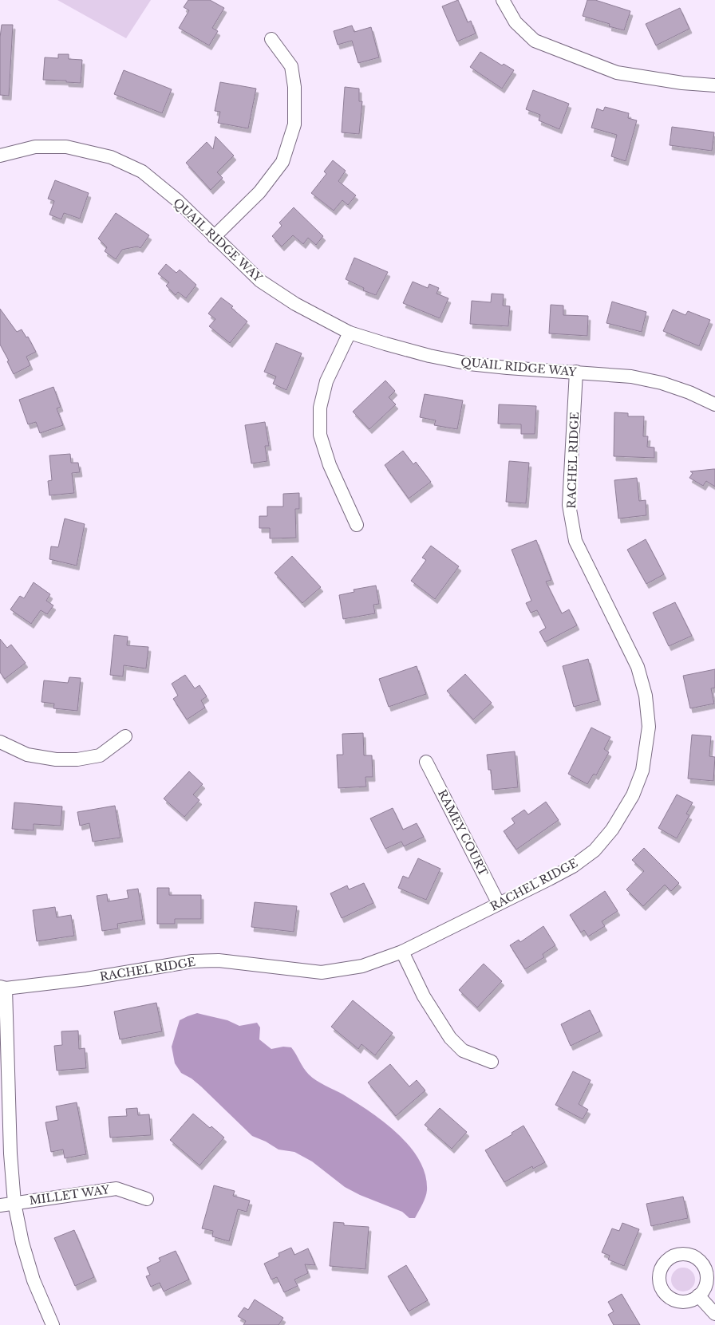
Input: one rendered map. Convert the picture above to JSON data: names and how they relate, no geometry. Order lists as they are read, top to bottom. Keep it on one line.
{"streets":{"street":["QUAIL RIDGE WAY","RACHEL RIDGE","RAMEY COURT","MILLET WAY"]},"crossings":[["QUAIL RIDGE WAY","RACHEL RIDGE"],["RACHEL RIDGE","RAMEY COURT"]]}
